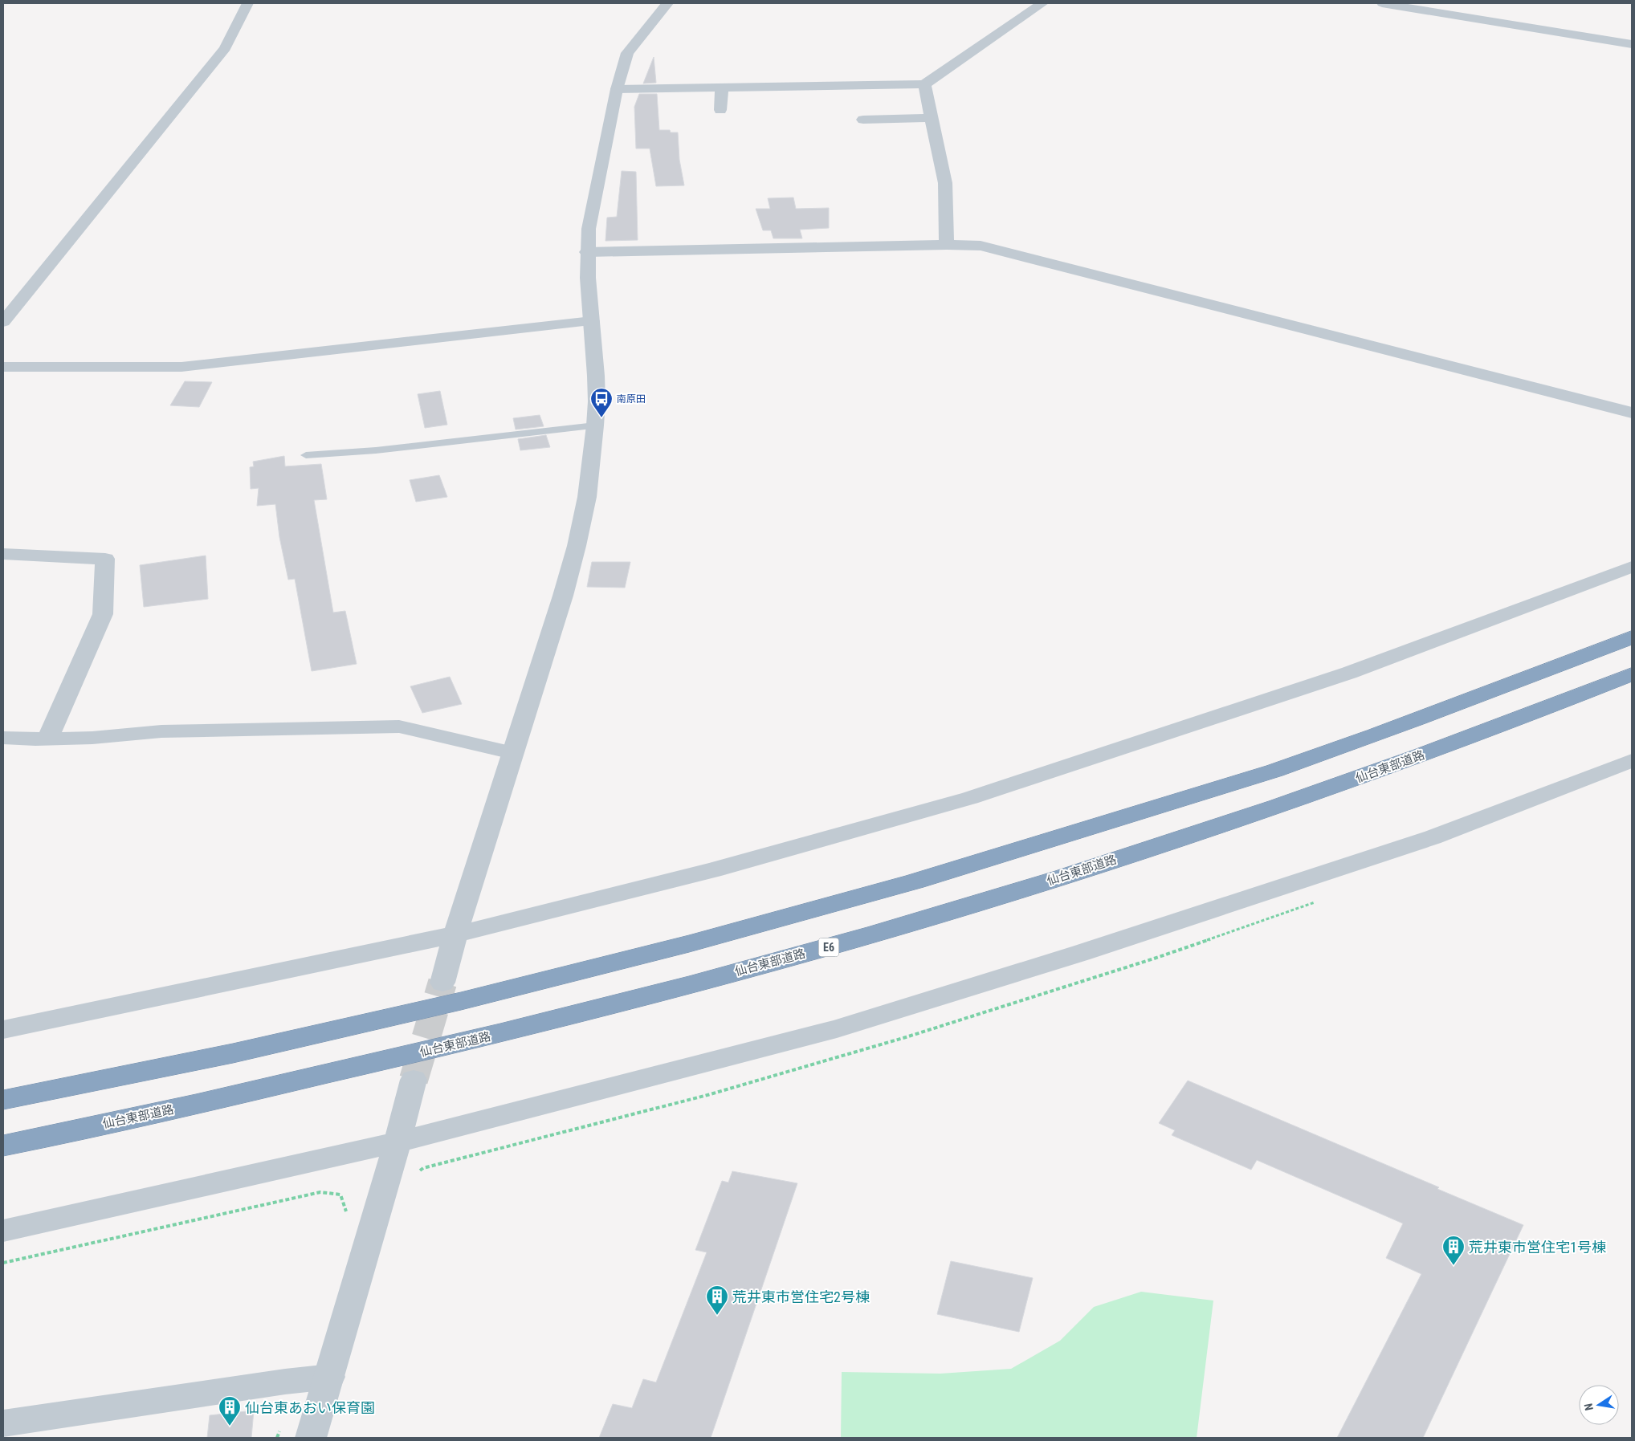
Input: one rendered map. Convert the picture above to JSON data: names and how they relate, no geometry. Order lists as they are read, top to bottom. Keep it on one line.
{"streets":{"highway":["仙台東部道路","E6"]},"places":{"bus stop":["南原田"],"building":["荒井東市営住宅1号棟","荒井東市営住宅2号棟","仙台東あおい保育園"]},"north":"left"}
